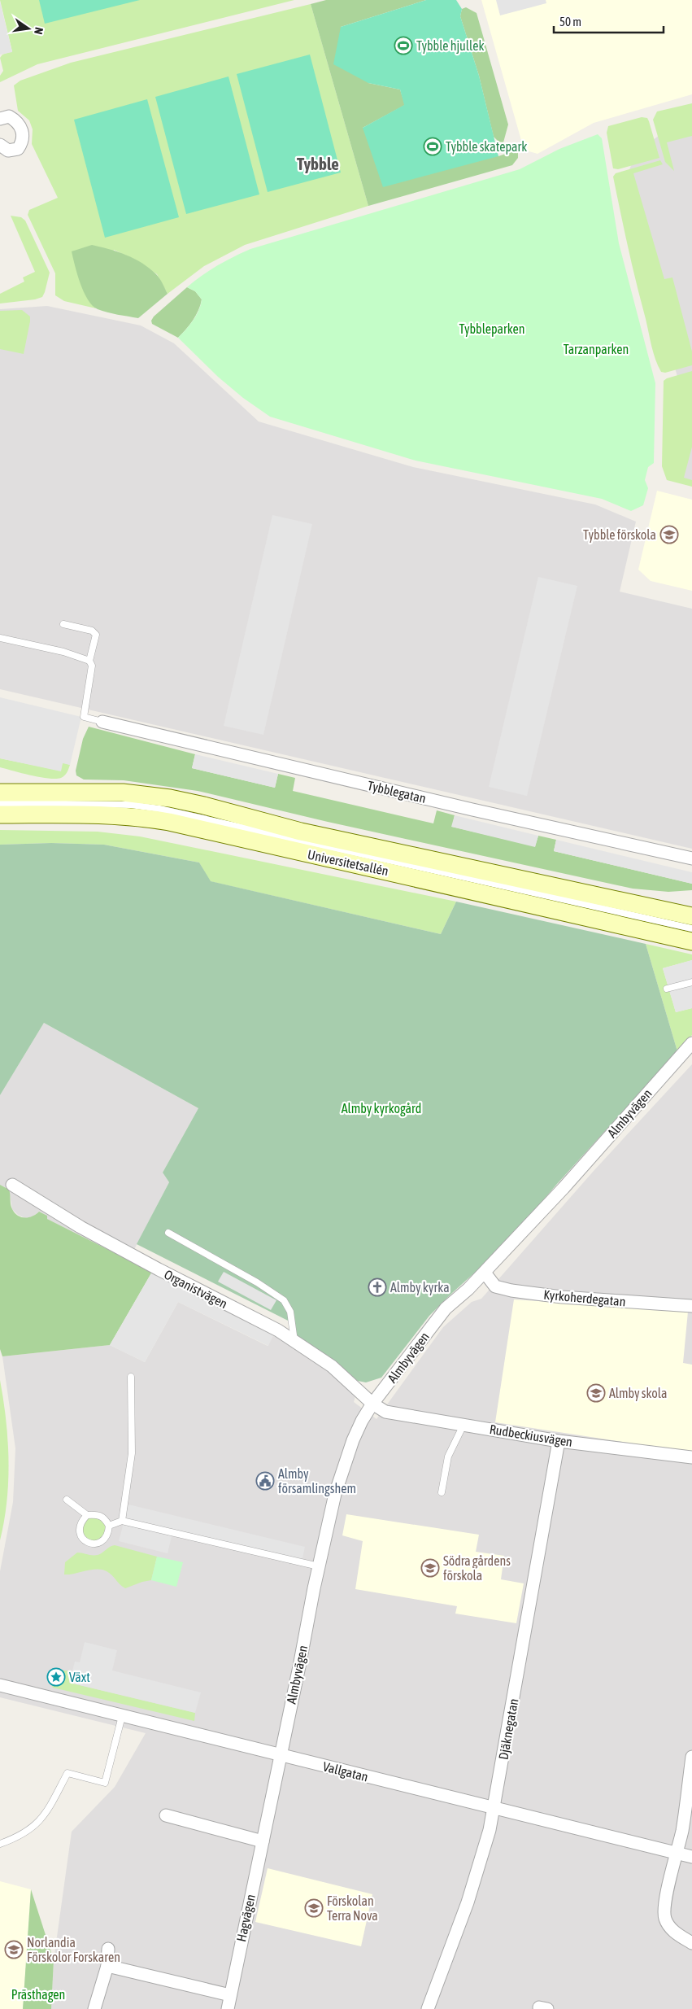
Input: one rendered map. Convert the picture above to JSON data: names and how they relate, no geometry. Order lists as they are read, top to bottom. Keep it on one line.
{"streets":{"main road":["Universitetsallén"],"street":["Tybblegatan","Almbyvägen","Organistvägen","Kyrkoherdegatan","Rudbeckiusvägen","Djäknegatan","Vallgatan","Hagvägen"]},"crossings":[["Almbyvägen","Organistvägen"],["Almbyvägen","Kyrkoherdegatan"],["Almbyvägen","Rudbeckiusvägen"],["Almbyvägen","Vallgatan"],["Almbyvägen","Hagvägen"],["Organistvägen","Rudbeckiusvägen"],["Rudbeckiusvägen","Djäknegatan"],["Djäknegatan","Vallgatan"],["Vallgatan","Hagvägen"]],"districts":["Tybble"],"parks":["Tybbleparken","Tarzanparken","Almby kyrkogård","Prästhagen"],"places":{"sports":["Tybble hjullek","Tybble skatepark"],"school or university":["Tybble förskola","Almby skola","Södra gårdens förskola","Förskolan Terra Nova","Norlandia Förskolor Forskaren"],"church":["Almby kyrka"],"public building":["Almby församlingshem"],"place":["Växt"]},"scale_bar":"50 m","north":"right"}
